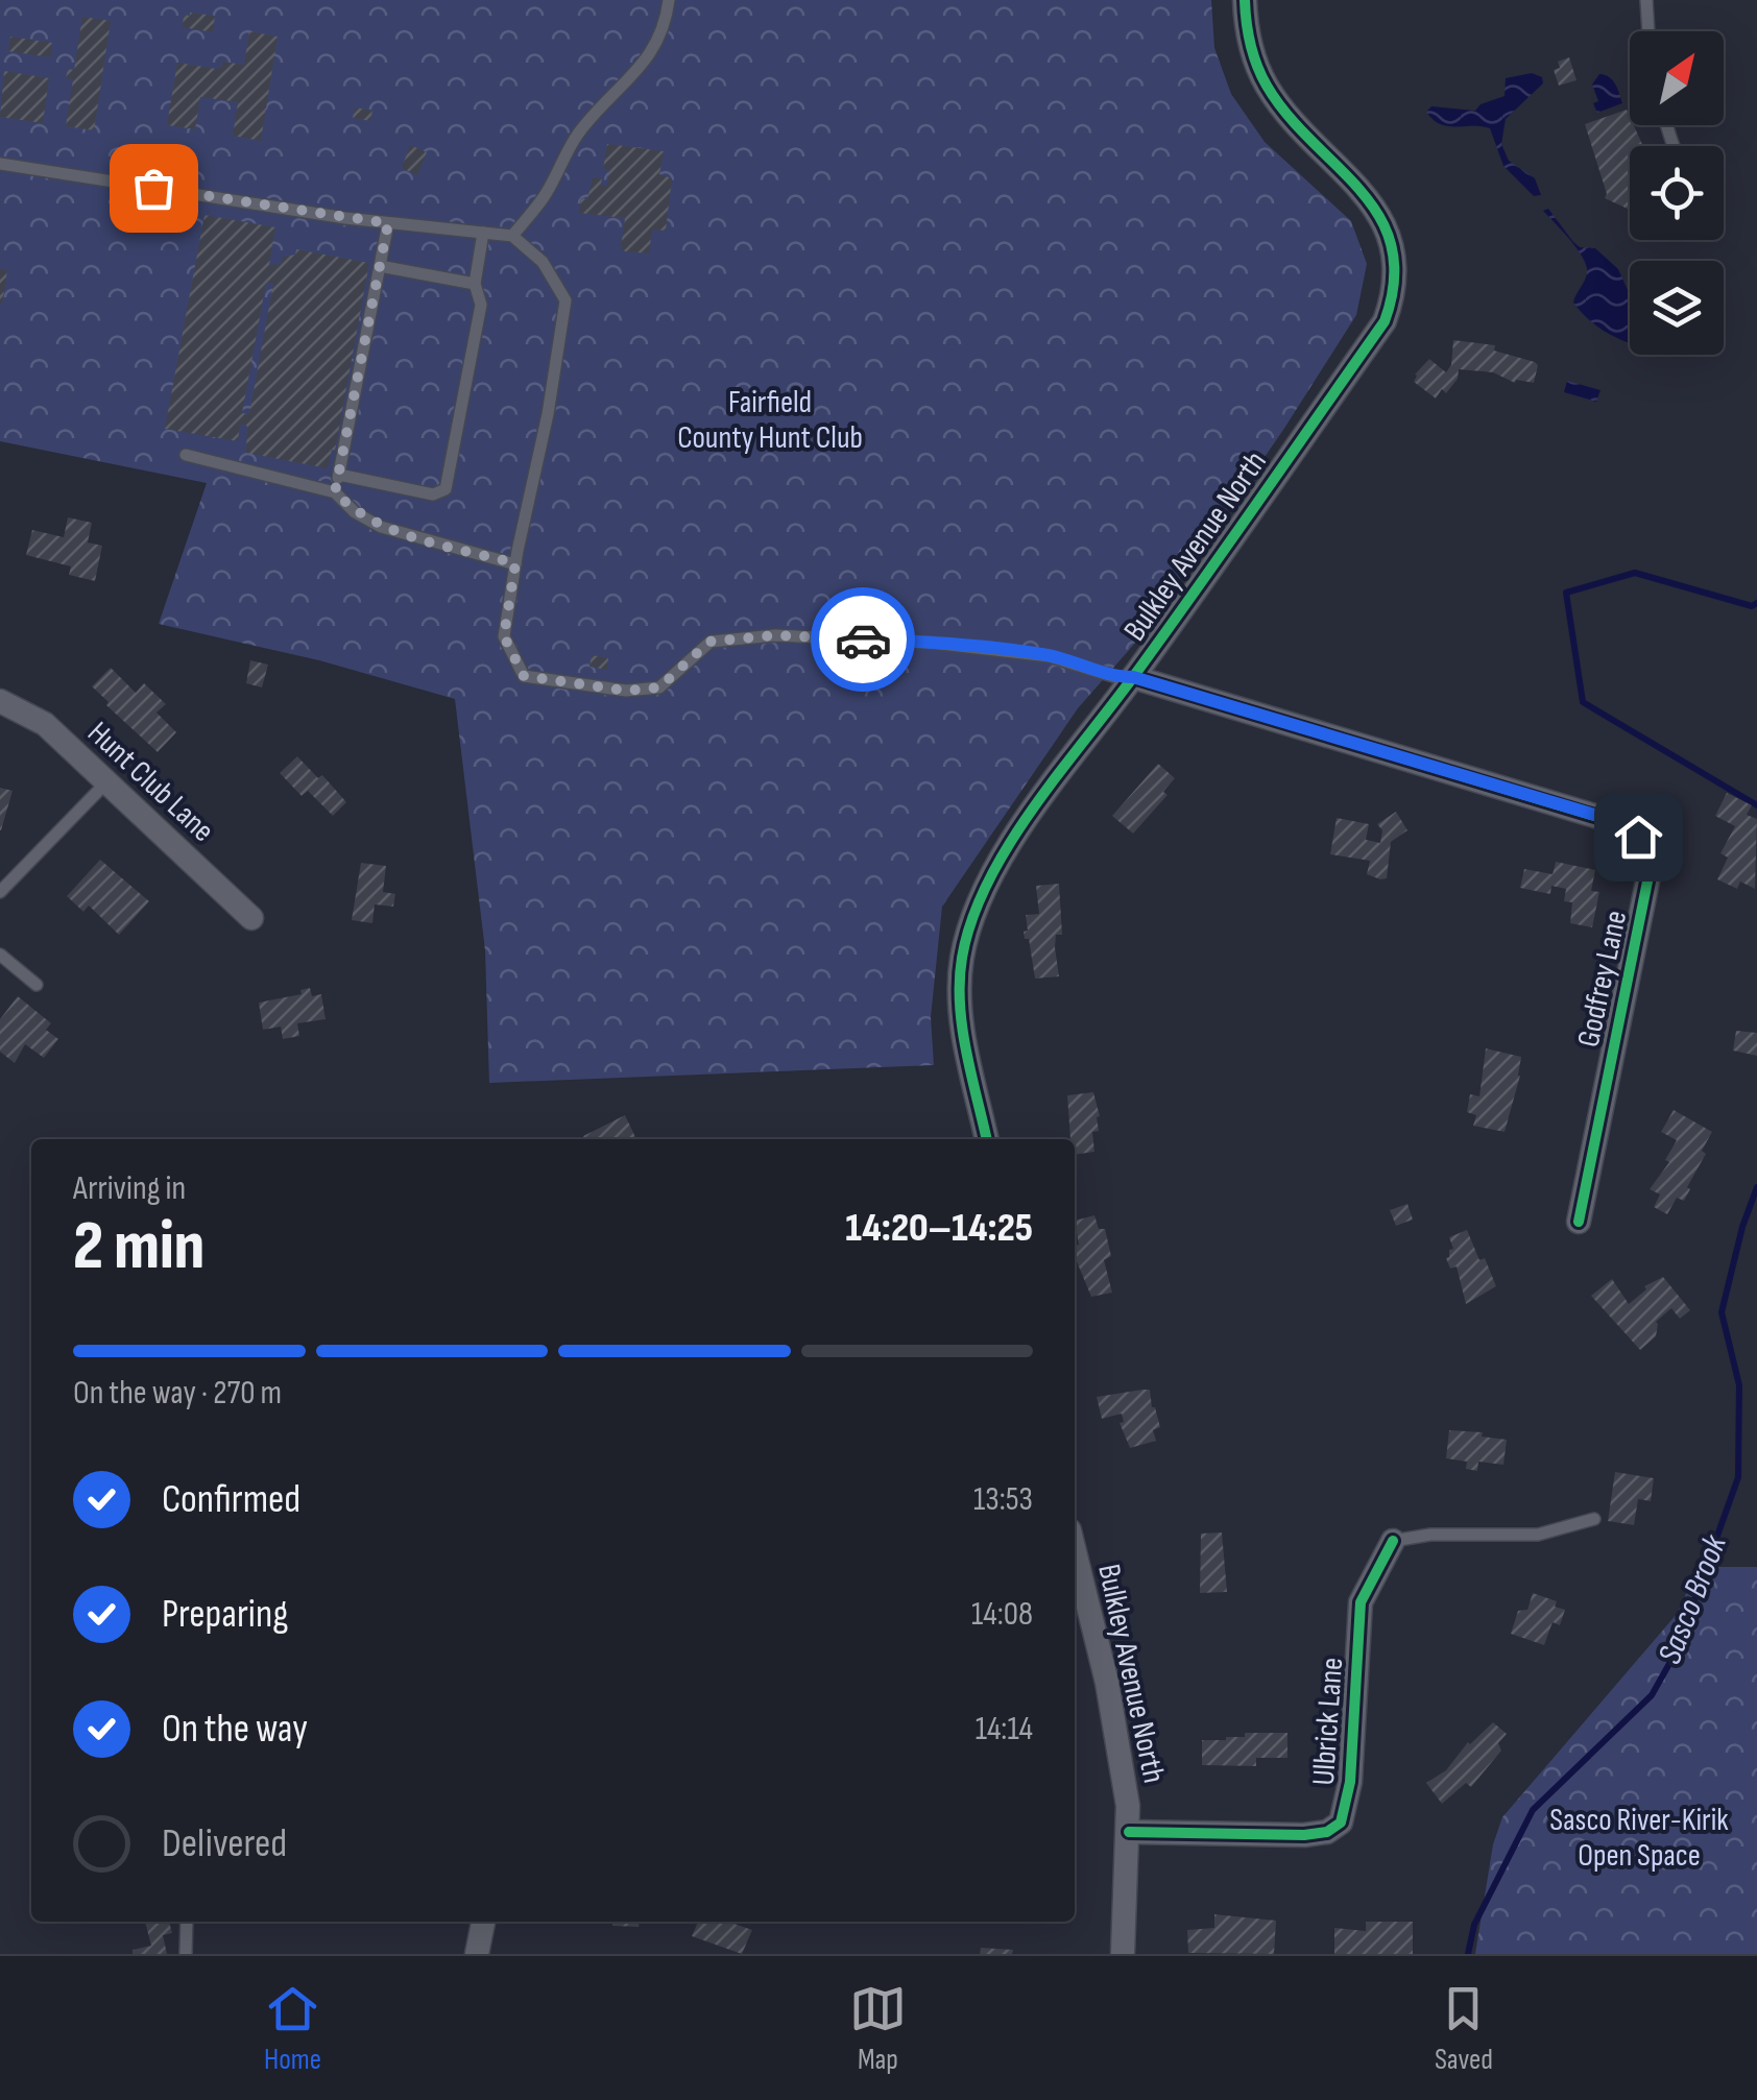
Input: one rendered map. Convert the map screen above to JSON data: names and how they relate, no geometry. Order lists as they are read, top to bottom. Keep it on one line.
{"streets":{"street":["Bulkley Avenue North","Hunt Club Lane","Godfrey Lane","Ulbrick Lane"]},"crossings":[["Bulkley Avenue North","Godfrey Lane"],["Bulkley Avenue North","Ulbrick Lane"]],"water":["Sasco Brook"],"parks":["Fairfield County Hunt Club","Sasco River-Kirik Open Space"],"north":"top right","page":{"heading":["2 min","Arriving in","14:20–14:25"],"bar":"On the way · 270 m","list":[["Confirmed","13:53"],["Preparing","14:08"],["On the way","14:14"],"Delivered"],"tabs":["Home","Map","Saved"]}}
